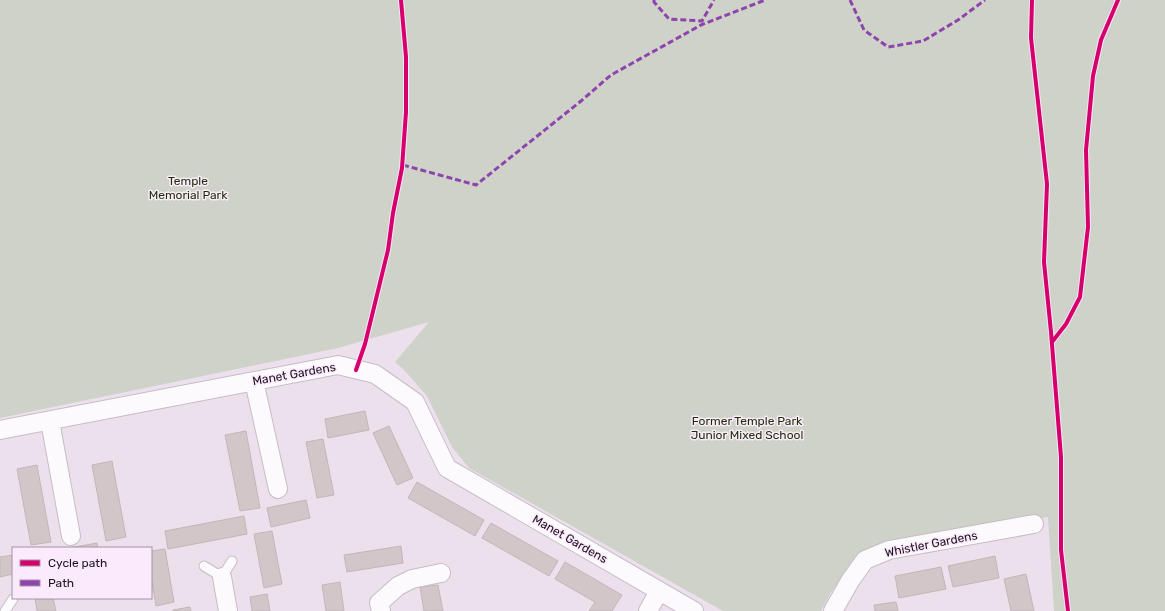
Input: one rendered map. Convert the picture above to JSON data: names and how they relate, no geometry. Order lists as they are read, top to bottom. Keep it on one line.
{"streets":{"street":["Manet Gardens","Whistler Gardens"]},"parks":["Temple Memorial Park","Former Temple Park Junior Mixed School"],"legend":["Cycle path","Path"]}
